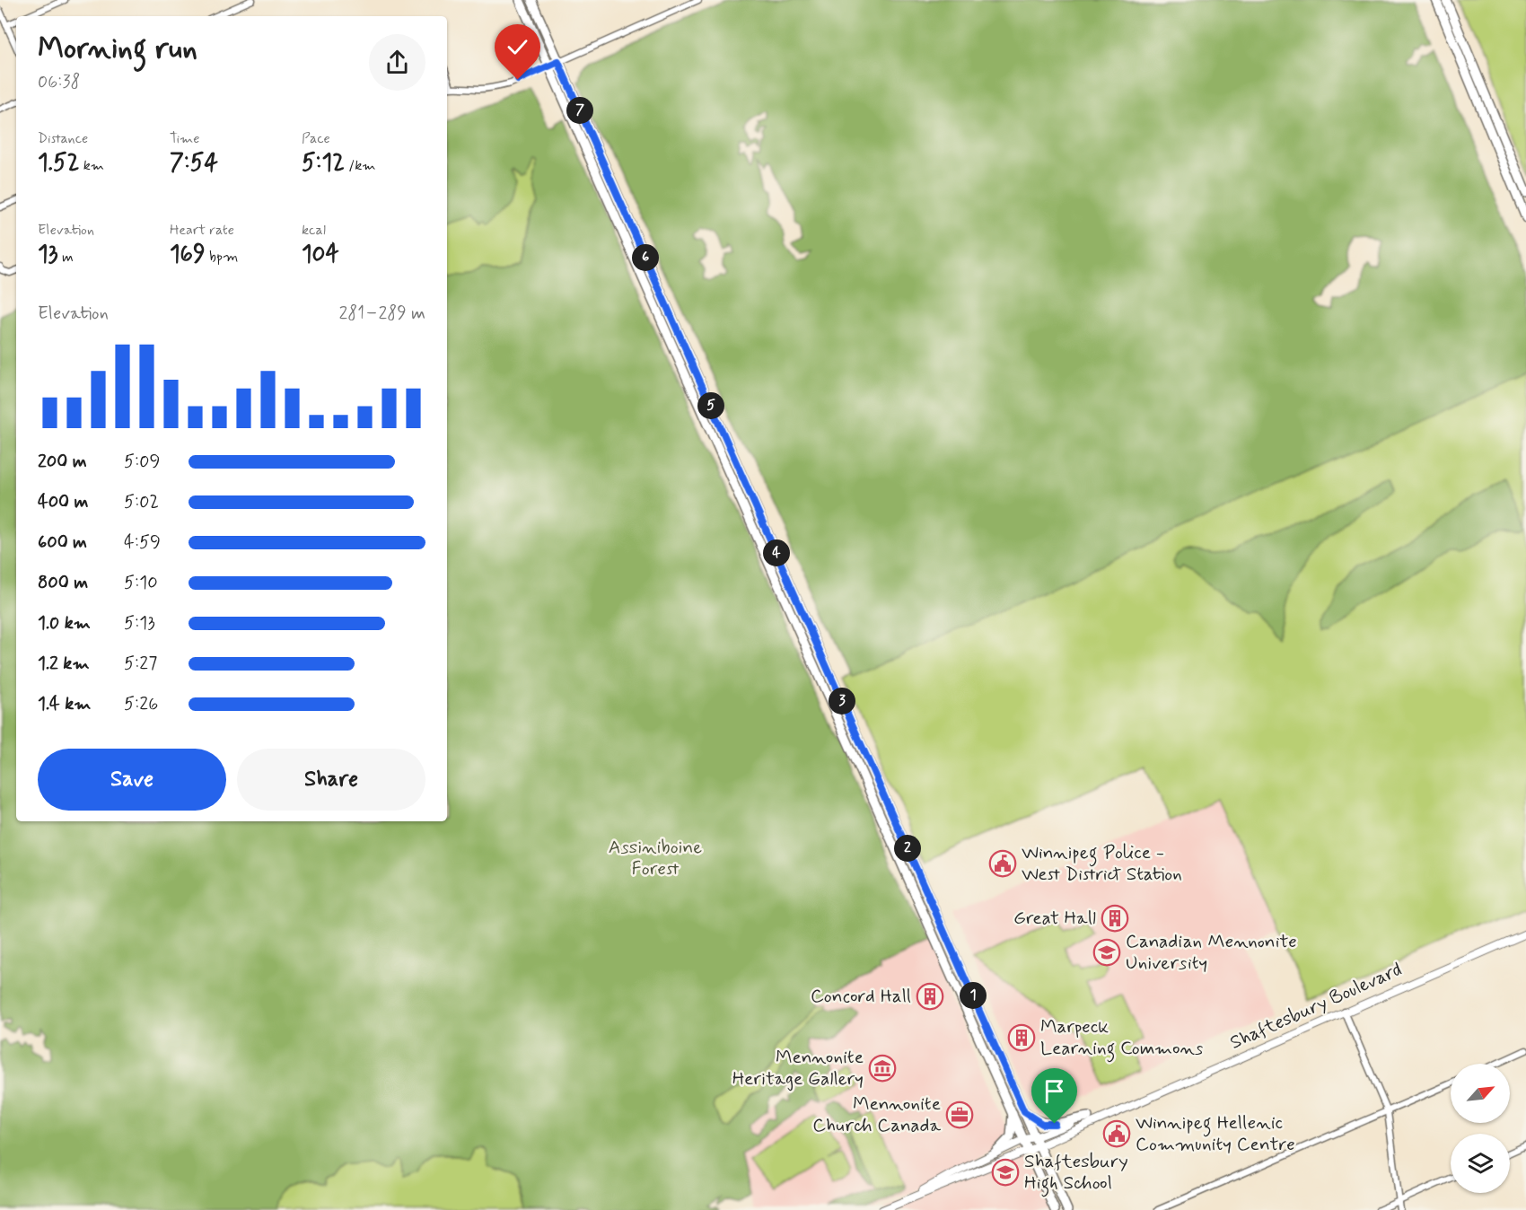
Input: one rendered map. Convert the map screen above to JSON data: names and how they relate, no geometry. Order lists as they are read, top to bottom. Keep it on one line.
{"streets":{"street":["Shaftesbury Boulevard"]},"parks":["Assiniboine Forest"],"places":{"public building":["Winnipeg Police - West District Station","Winnipeg Hellenic Community Centre"],"building":["Great Hall","Concord Hall","Marpeck Learning Commons"],"school or university":["Canadian Mennonite University","Shaftesbury High School"],"museum":["Mennonite Heritage Gallery"],"office":["Mennonite Church Canada"]},"north":"top right","page":{"heading":["Morning run","06:38"],"pins":["7","6","5","4","3","2","1"],"stats":[["Distance","1.52 km"],["Time","7:54"],["Pace","5:12 /km"],["Elevation","13 m"],["Heart rate","169 bpm"],["kcal","104"]],"chart":["Elevation","281–289 m"],"list":[{"name":"200 m","note":"5:09"},{"name":"400 m","note":"5:02"},{"name":"600 m","note":"4:59"},{"name":"800 m","note":"5:10"},{"name":"1.0 km","note":"5:13"},{"name":"1.2 km","note":"5:27"},{"name":"1.4 km","note":"5:26"}],"buttons":["Save","Share"]}}
